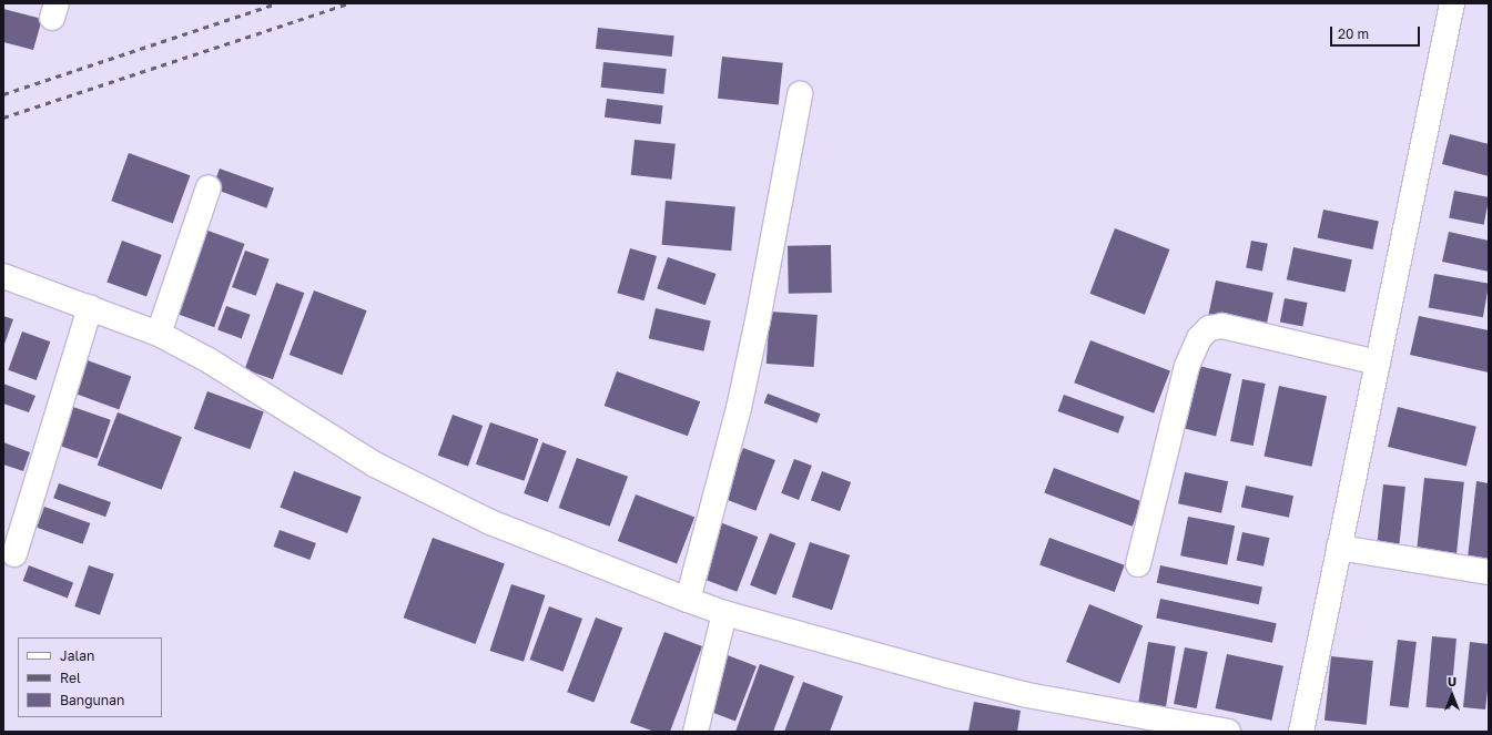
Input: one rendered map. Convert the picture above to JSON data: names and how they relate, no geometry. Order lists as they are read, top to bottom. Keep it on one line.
{"legend":["Jalan","Rel","Bangunan"],"scale_bar":"20 m","north":"top"}
